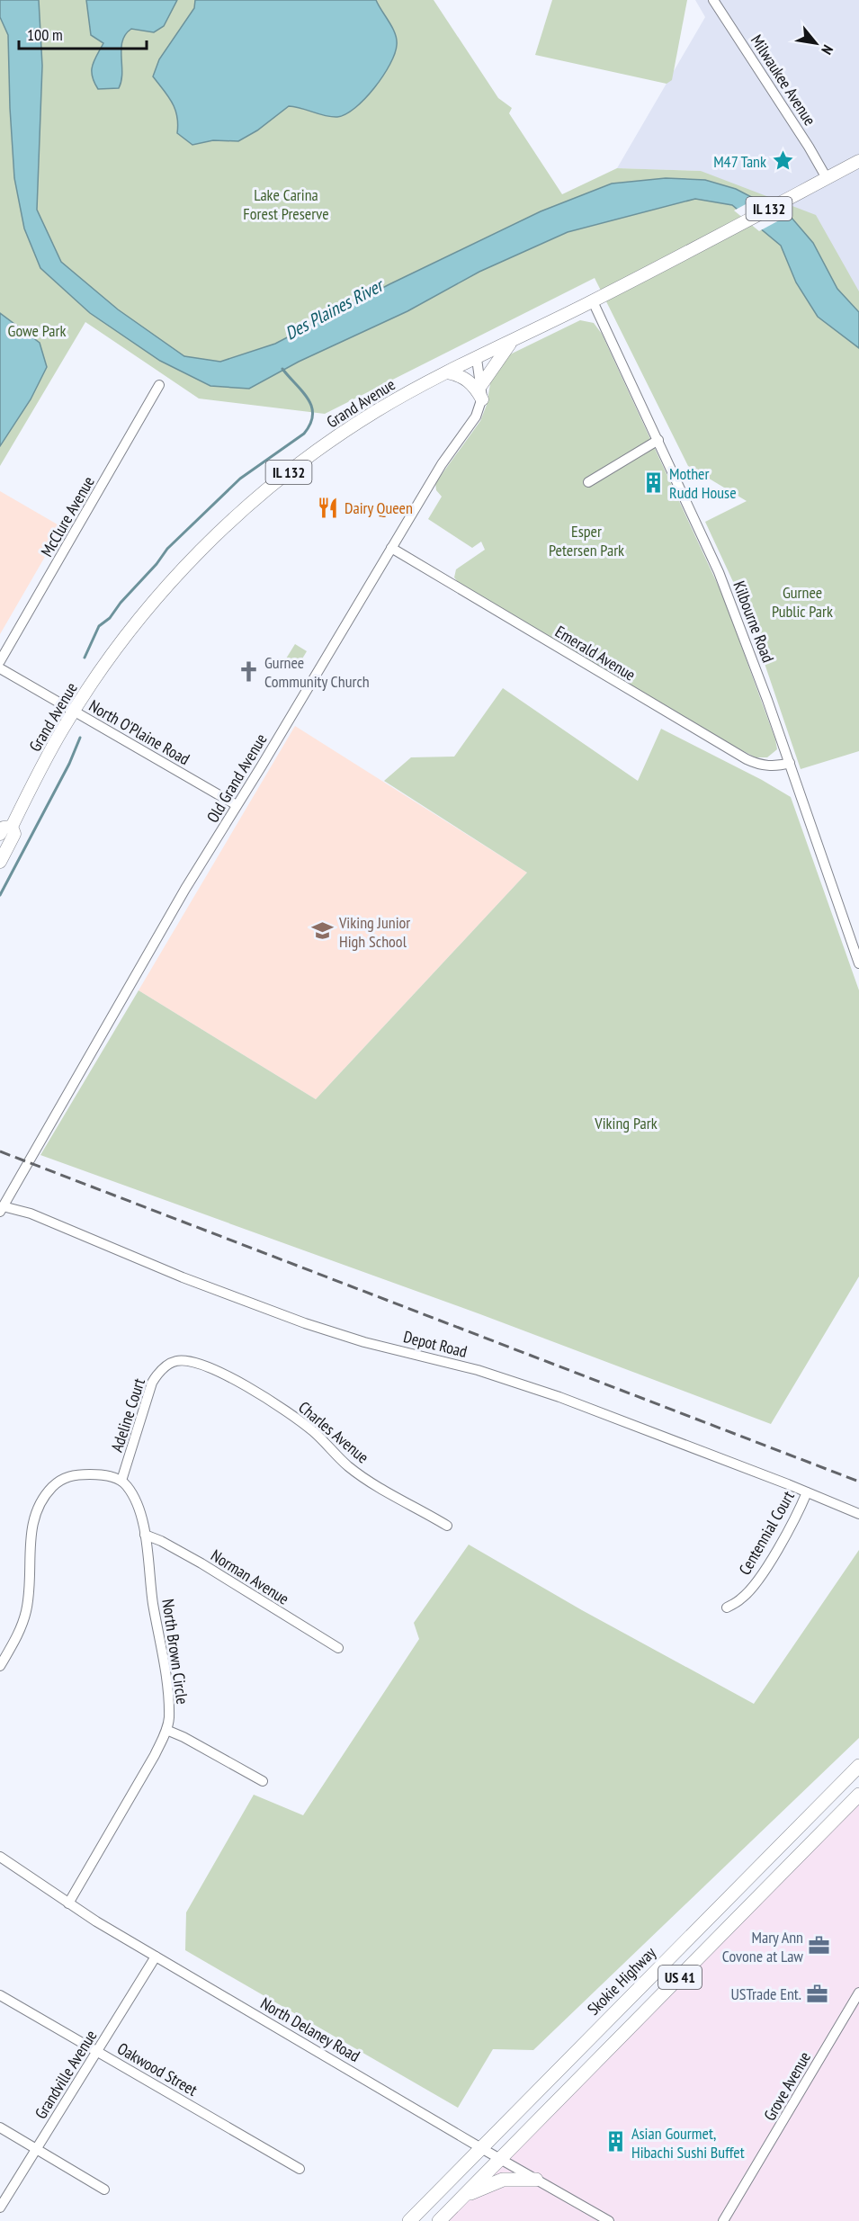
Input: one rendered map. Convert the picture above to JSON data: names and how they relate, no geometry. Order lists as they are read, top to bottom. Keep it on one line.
{"streets":{"highway":["US 41","Skokie Highway"],"main road":["IL 132","Grand Avenue"],"street":["Milwaukee Avenue","McClure Avenue","Kilbourne Road","Emerald Avenue","North O'Plaine Road","Old Grand Avenue","Depot Road","Adeline Court","Charles Avenue","Centennial Court","Norman Avenue","North Brown Circle","North Delaney Road","Oakwood Street","Grandville Avenue","Grove Avenue"]},"crossings":[["Milwaukee Avenue","Grand Avenue"],["Grand Avenue","Kilbourne Road"],["Grand Avenue","North O'Plaine Road"],["Grand Avenue","Old Grand Avenue"],["Kilbourne Road","Emerald Avenue"],["Emerald Avenue","Old Grand Avenue"],["North O'Plaine Road","Old Grand Avenue"],["Old Grand Avenue","Depot Road"],["Depot Road","Centennial Court"],["Adeline Court","Charles Avenue"],["Adeline Court","North Brown Circle"],["Norman Avenue","North Brown Circle"],["North Brown Circle","North Delaney Road"],["US 41","North Delaney Road"],["Skokie Highway","North Delaney Road"],["North Delaney Road","Grandville Avenue"],["Oakwood Street","Grandville Avenue"]],"water":["Des Plaines River"],"parks":["Lake Carina Forest Preserve","Gowe Park","Esper Petersen Park","Gurnee Public Park","Viking Park"],"places":{"place":["M47 Tank"],"building":["Mother Rudd House","Asian Gourmet, Hibachi Sushi Buffet"],"restaurant":["Dairy Queen"],"church":["Gurnee Community Church"],"school or university":["Viking Junior High School"],"office":["Mary Ann Covone at Law","USTrade Ent."]},"scale_bar":"100 m","north":"bottom right"}
